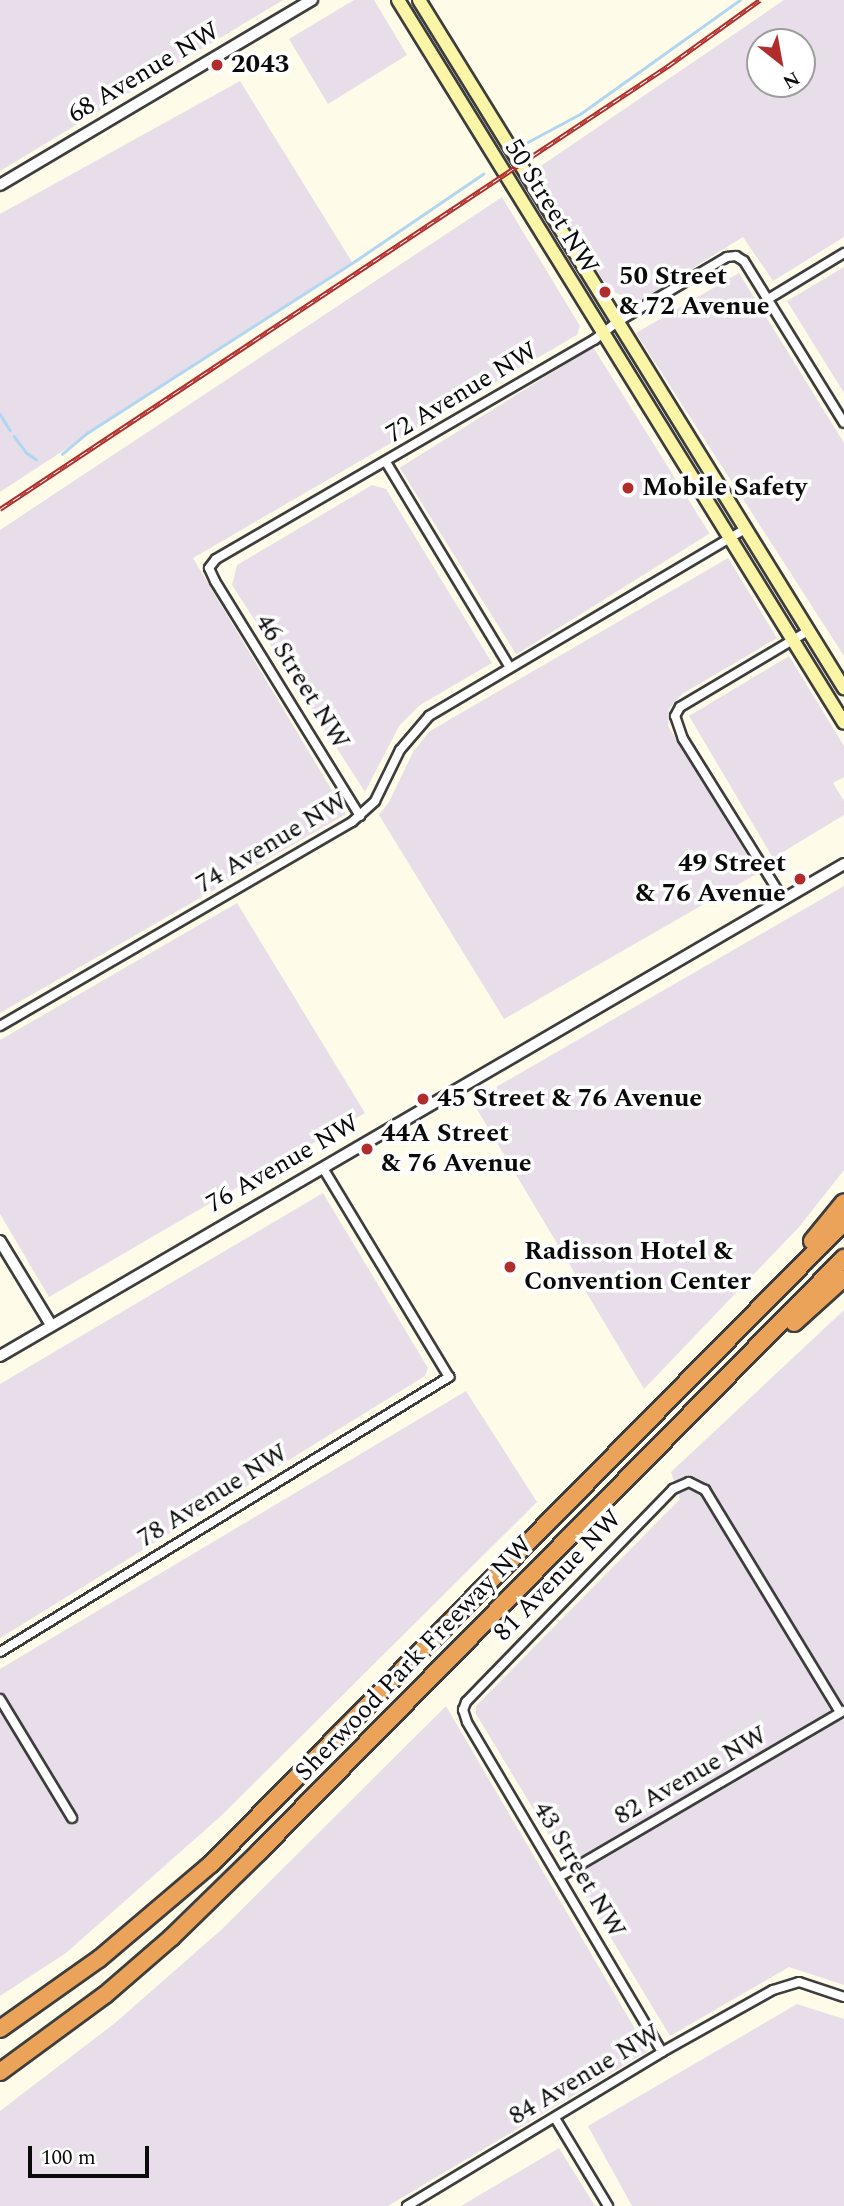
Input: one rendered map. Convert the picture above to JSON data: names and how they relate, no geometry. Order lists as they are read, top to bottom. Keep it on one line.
{"streets":{"highway":["Sherwood Park Freeway NW"],"main road":["50 Street NW"],"street":["68 Avenue NW","72 Avenue NW","46 Street NW","74 Avenue NW","76 Avenue NW","78 Avenue NW","81 Avenue NW","82 Avenue NW","43 Street NW","84 Avenue NW"]},"crossings":[["50 Street NW","72 Avenue NW"],["50 Street NW","74 Avenue NW"],["72 Avenue NW","46 Street NW"],["46 Street NW","74 Avenue NW"],["76 Avenue NW","78 Avenue NW"],["81 Avenue NW","82 Avenue NW"],["81 Avenue NW","43 Street NW"],["82 Avenue NW","43 Street NW"],["43 Street NW","84 Avenue NW"]],"places":["2043","50 Street & 72 Avenue","Mobile Safety","49 Street & 76 Avenue","45 Street & 76 Avenue","44A Street & 76 Avenue","Radisson Hotel & Convention Center"],"scale_bar":"100 m","north":"bottom right"}
